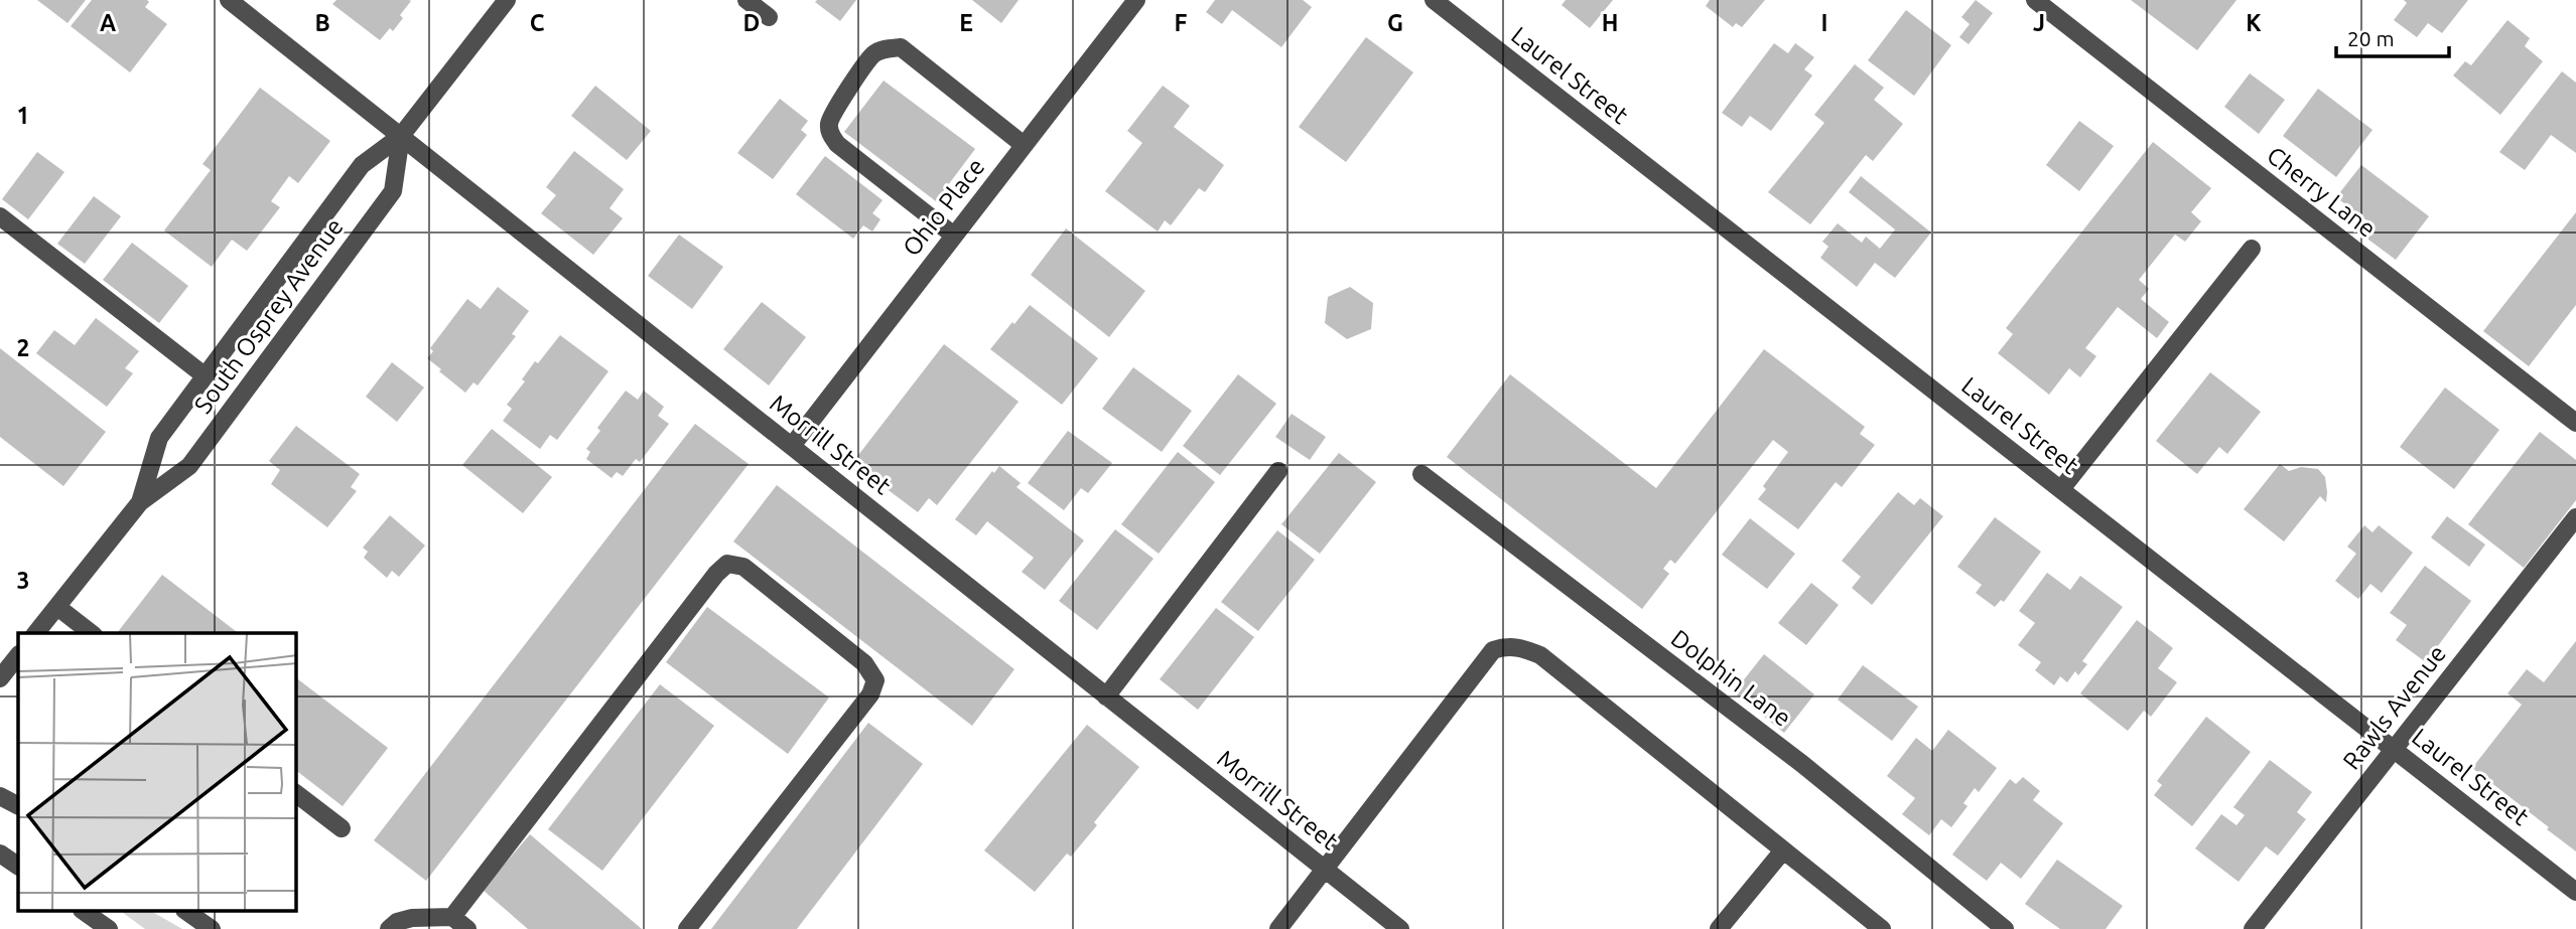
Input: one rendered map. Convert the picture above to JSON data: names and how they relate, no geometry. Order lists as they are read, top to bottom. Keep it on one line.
{"streets":{"street":["Laurel Street","Cherry Lane","Ohio Place","South Osprey Avenue","Morrill Street","Dolphin Lane","Rawls Avenue"]},"crossings":[["Laurel Street","Rawls Avenue"],["Ohio Place","Morrill Street"],["South Osprey Avenue","Morrill Street"]],"scale_bar":"20 m","grid":{"columns":["A","B","C","D","E","F","G","H","I","J","K"],"rows":["1","2","3"]}}
